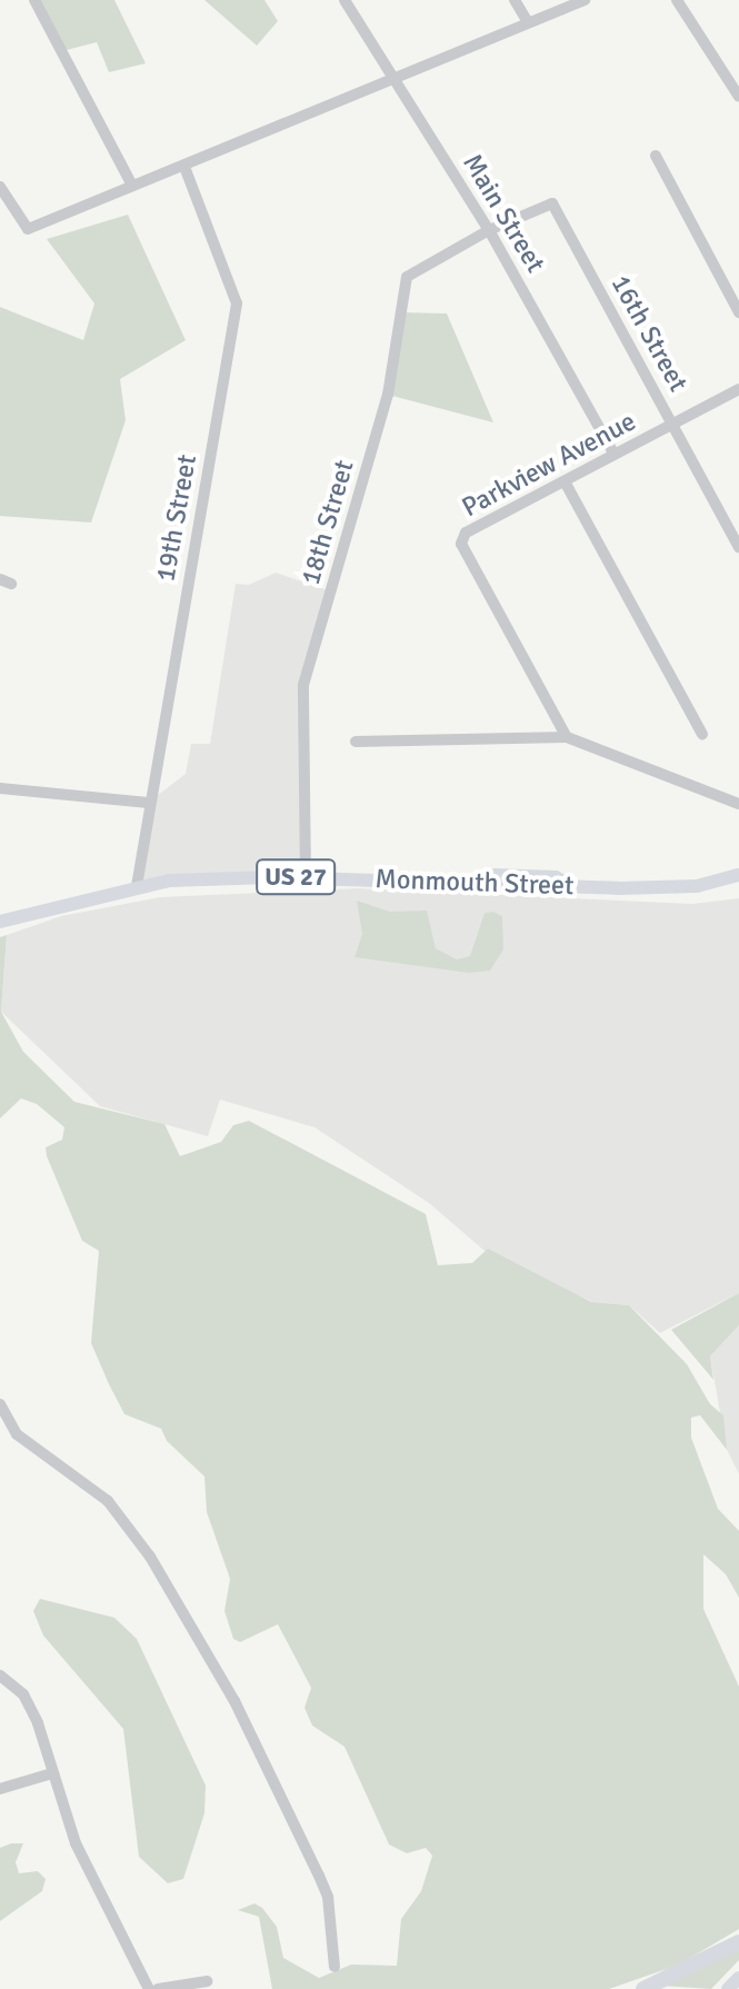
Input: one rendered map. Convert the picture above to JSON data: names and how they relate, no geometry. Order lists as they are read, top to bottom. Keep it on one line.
{"streets":{"main road":["US 27","Monmouth Street"],"street":["Main Street","16th Street","Parkview Avenue","19th Street","18th Street"]},"crossings":[["Main Street","16th Street"],["Main Street","Parkview Avenue"],["Main Street","18th Street"],["16th Street","Parkview Avenue"],["16th Street","18th Street"],["19th Street","Monmouth Street"],["18th Street","Monmouth Street"]]}
